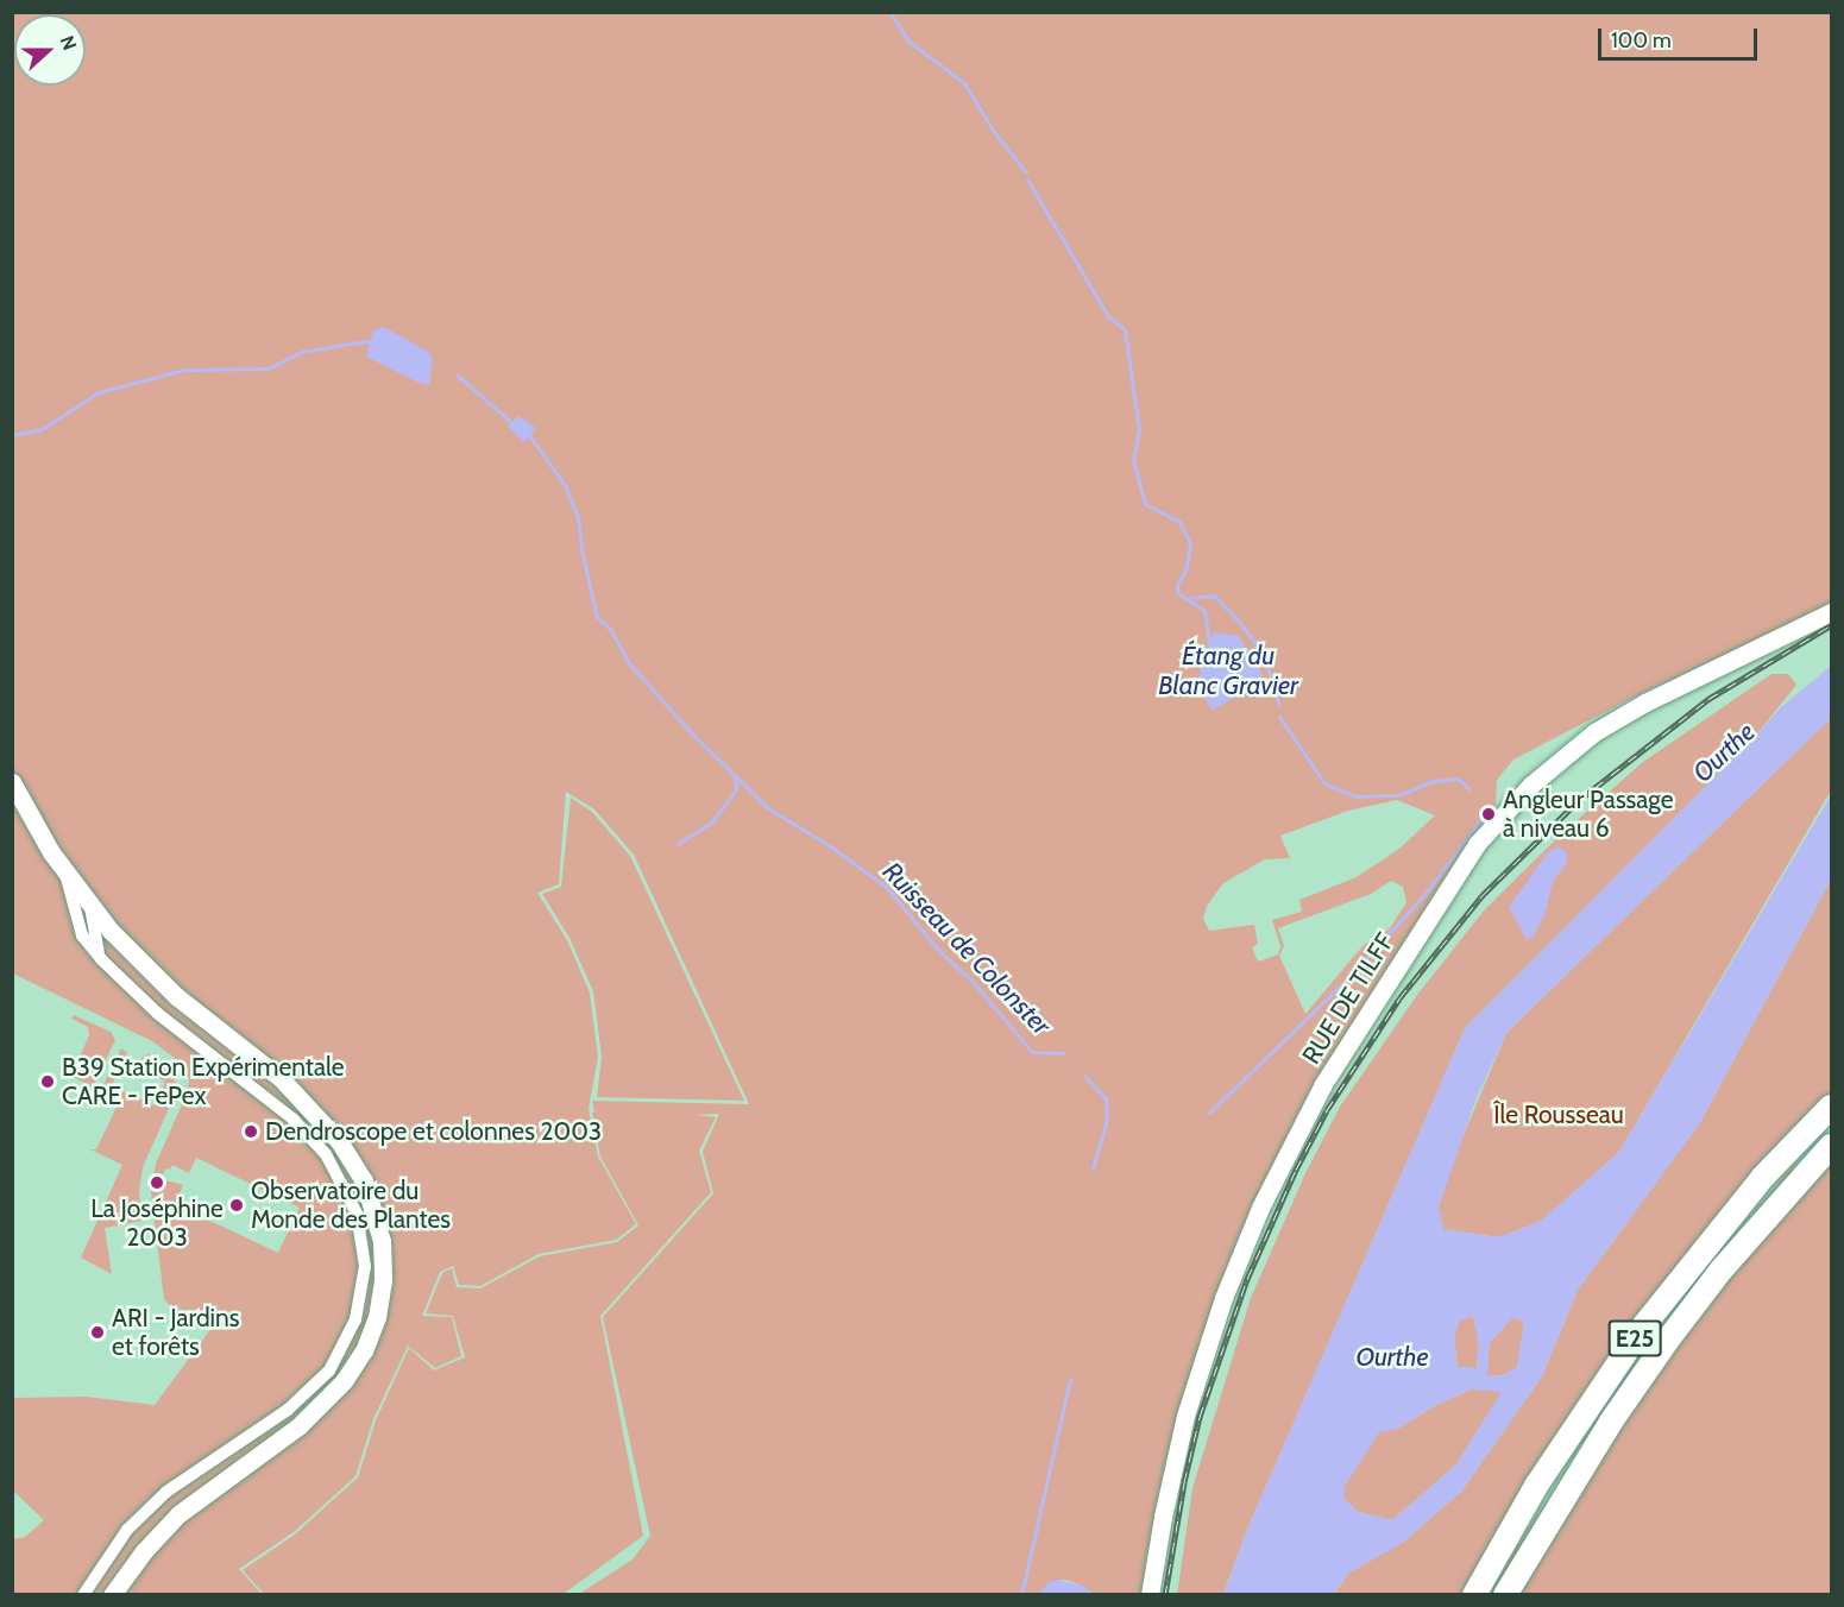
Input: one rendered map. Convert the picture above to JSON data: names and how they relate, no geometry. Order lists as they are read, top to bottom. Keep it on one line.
{"streets":{"highway":["E25"],"main road":["RUE DE TILFF"]},"water":["Étang du Blanc Gravier","Ourthe","Ruisseau de Colonster"],"parks":["Île Rousseau"],"places":["Angleur Passage à niveau 6","B39 Station Expérimentale CARE - FePex","Dendroscope et colonnes 2003","La Joséphine 2003","Observatoire du Monde des Plantes","ARI - Jardins et forêts"],"scale_bar":"100 m","north":"right"}
